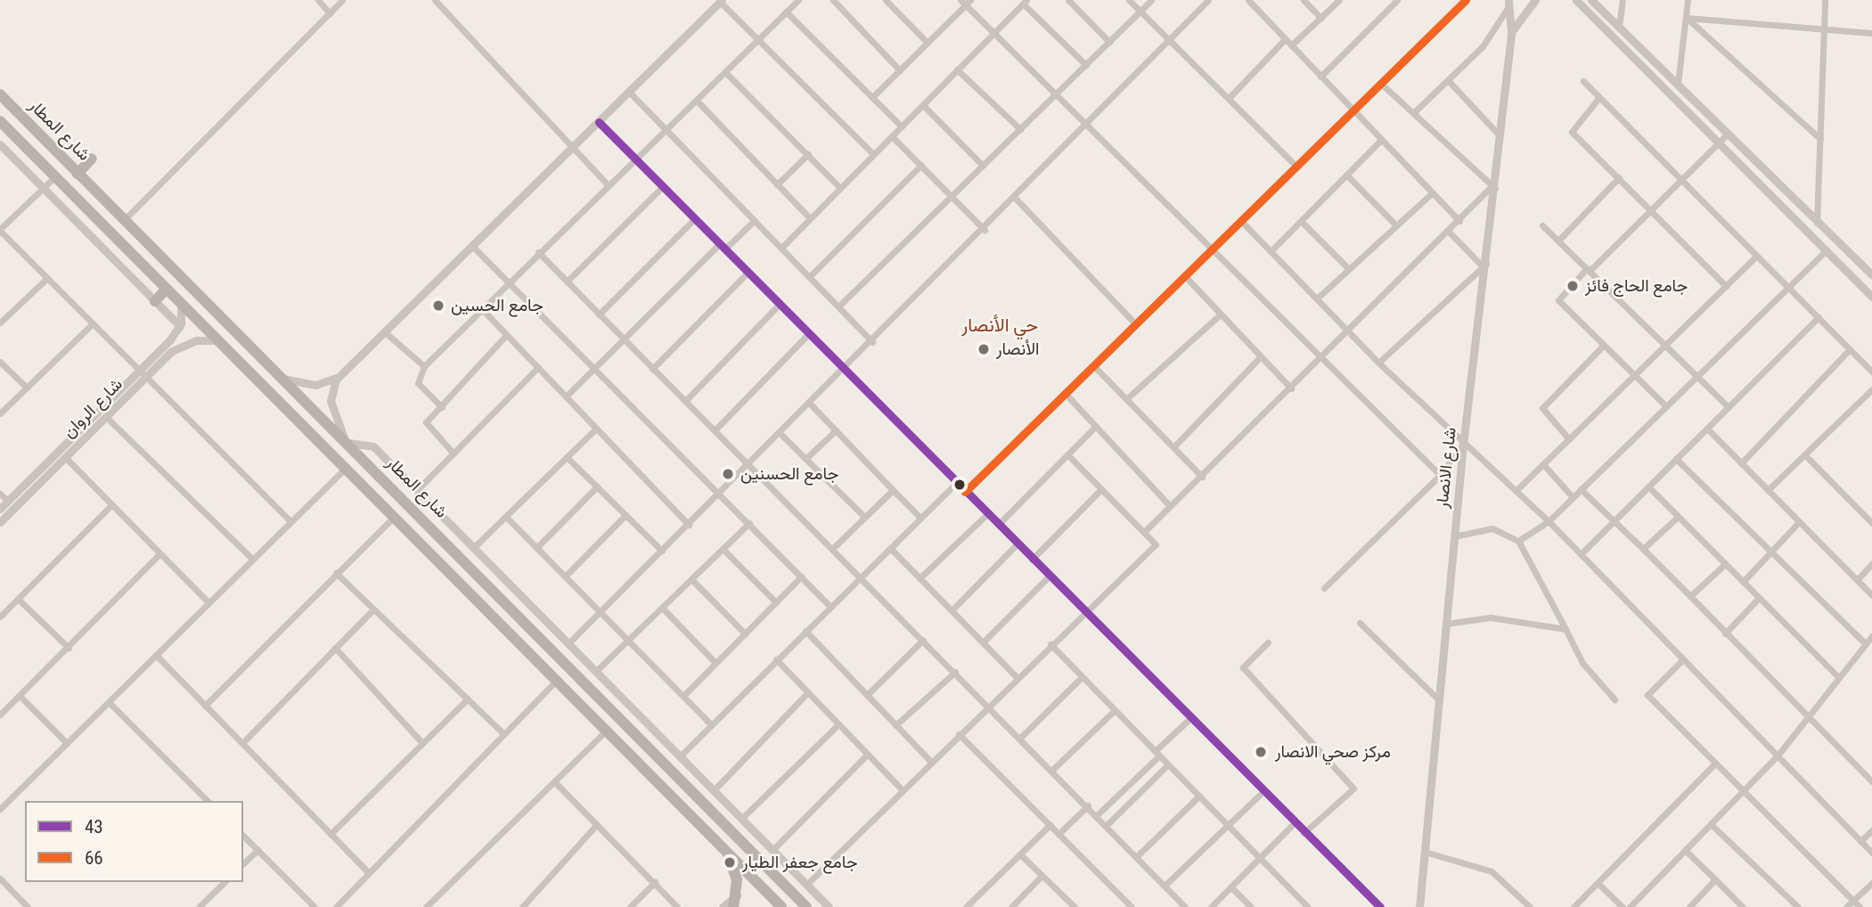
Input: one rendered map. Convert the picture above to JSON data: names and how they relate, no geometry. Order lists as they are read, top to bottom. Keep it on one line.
{"streets":{"main road":["شارع المطار"],"street":["شارع الروان","شارع الانصار"]},"crossings":[["شارع المطار","شارع الروان"]],"districts":["حي الأنصار"],"places":["جامع الحاج فائز","جامع الحسين","الأنصار","جامع الحسنين","مركز صحي الانصار","جامع جعفر الطيار"],"lines":["transit line 66","transit line 43"],"legend":["43","66"]}
